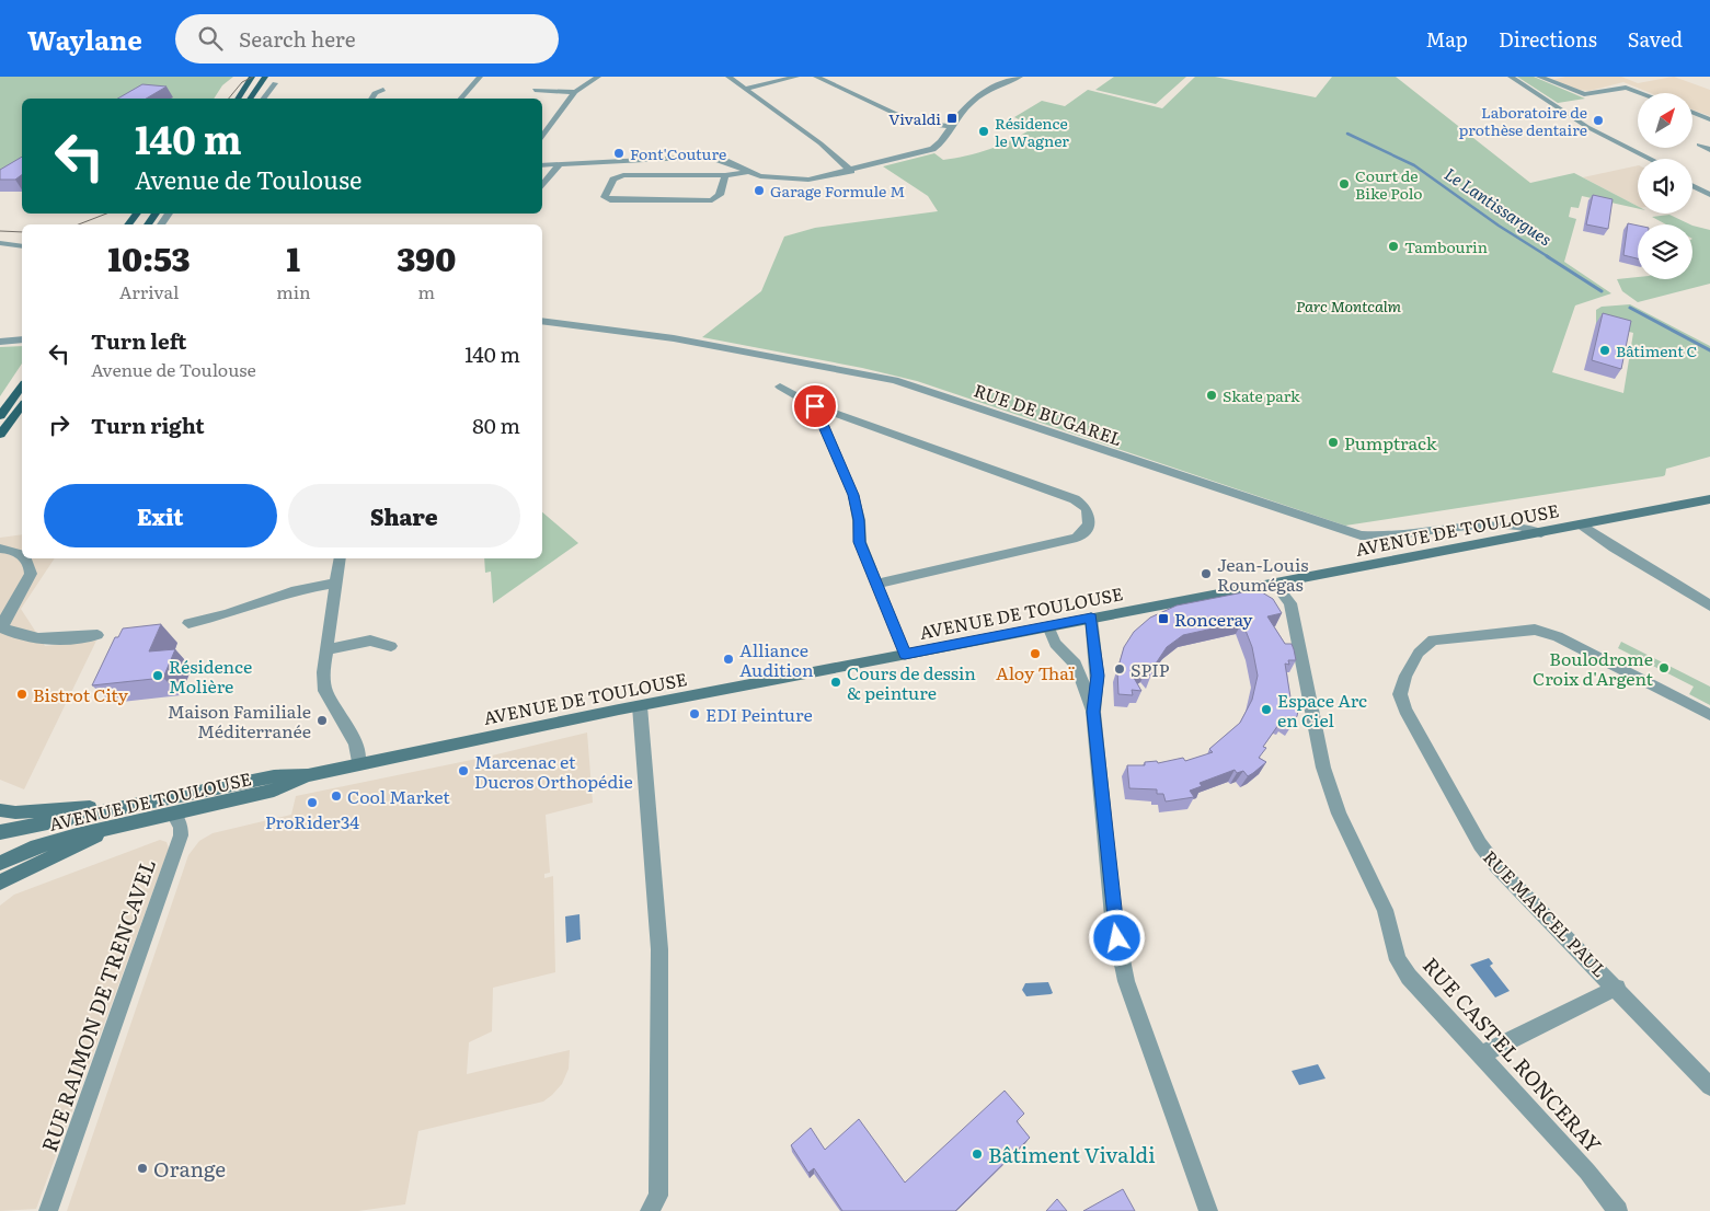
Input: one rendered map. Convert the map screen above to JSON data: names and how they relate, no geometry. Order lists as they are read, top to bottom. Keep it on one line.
{"streets":{"main road":["AVENUE DE TOULOUSE"],"street":["RUE DE BUGAREL","RUE MARCEL PAUL","RUE RAIMON DE TRENCAVEL","RUE CASTEL RONCERAY"]},"crossings":[["RUE DE BUGAREL","AVENUE DE TOULOUSE"],["AVENUE DE TOULOUSE","RUE RAIMON DE TRENCAVEL"],["AVENUE DE TOULOUSE","RUE CASTEL RONCERAY"],["RUE MARCEL PAUL","RUE CASTEL RONCERAY"]],"water":["Le Lantissargues"],"parks":["Parc Montcalm"],"places":{"transit":["Vivaldi","Ronceray"],"other":["Laboratoire de prothèse dentaire","Résidence le Wagner","Font'Couture","Court de Bike Polo","Garage Formule M","Tambourin","Bâtiment C","Skate park","Pumptrack","Jean-Louis Roumégas","Aloy Thaï","Alliance Audition","Boulodrome Croix d'Argent","SPIP","Résidence Molière","Cours de dessin & peinture","Bistrot City","Espace Arc en Ciel","EDI Peinture","Maison Familiale Méditerranée","Marcenac et Ducros Orthopédie","Cool Market","ProRider34","Bâtiment Vivaldi","Orange"]},"north":"top right","page":{"header":"Waylane","search":"Search here","nav":["Map","Directions","Saved"],"turn":["140 m","Avenue de Toulouse"],"eta":["10:53","Arrival","1","min","390","m"],"list":[{"name":"Turn left","note":"Avenue de Toulouse","value":"140 m"},{"name":"Turn right","value":"80 m"}],"buttons":["Exit","Share"]}}
